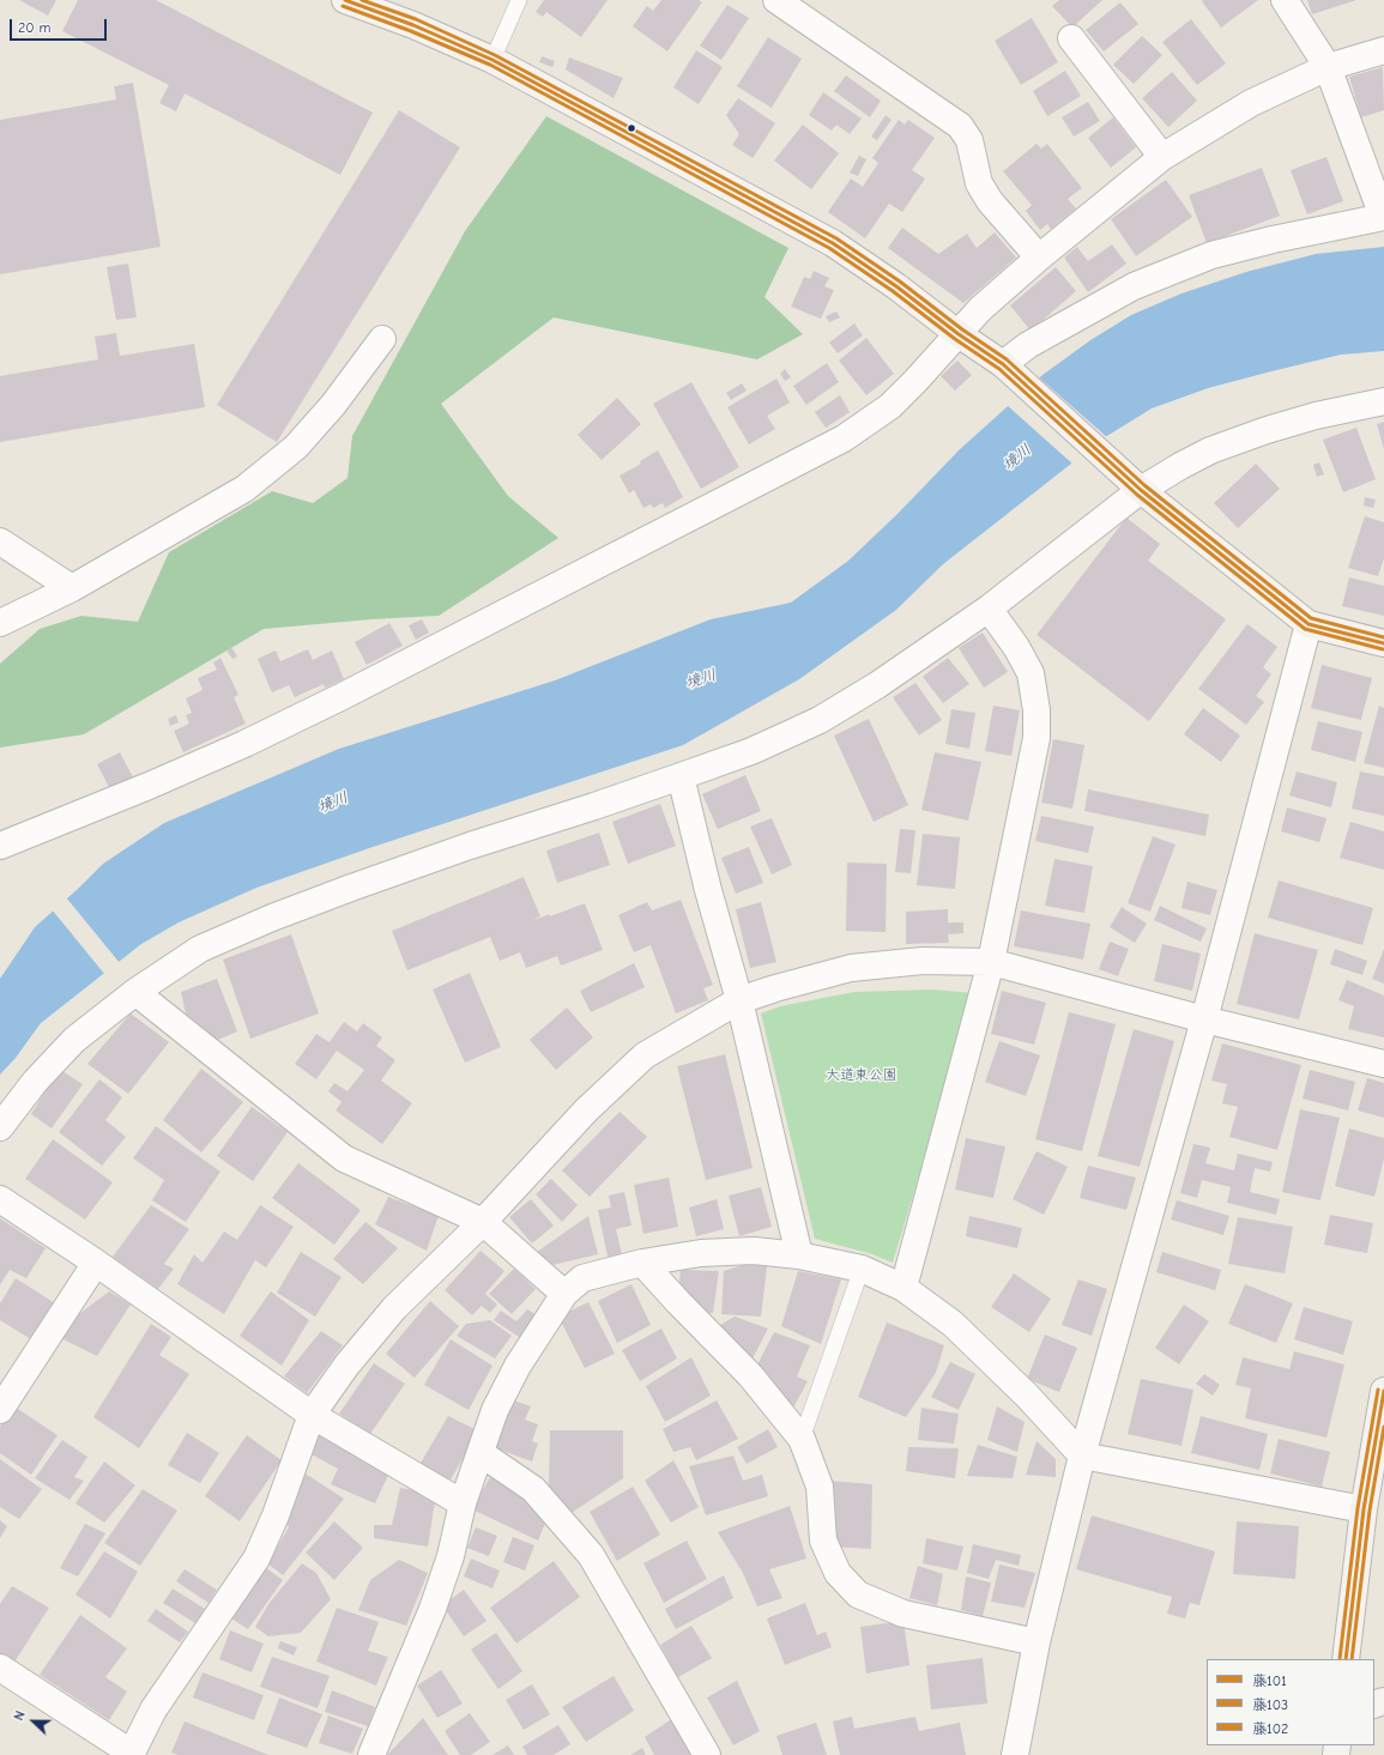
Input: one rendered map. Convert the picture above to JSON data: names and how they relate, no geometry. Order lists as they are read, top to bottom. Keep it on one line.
{"water":["境川"],"parks":["大道東公園"],"lines":["transit line 藤101","transit line 藤102","transit line 藤103"],"legend":["藤101","藤103","藤102"],"scale_bar":"20 m","north":"left"}
